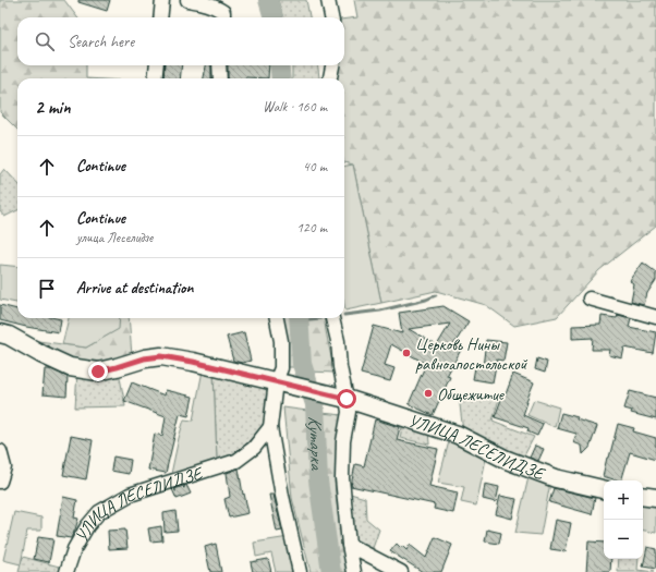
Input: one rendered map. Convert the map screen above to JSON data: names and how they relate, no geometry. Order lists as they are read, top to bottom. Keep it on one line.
{"streets":{"street":["УЛИЦА ЛЕСЕЛИДЗЕ"]},"water":["Кутарка"],"places":["Церковь Нины равноапостольской","Общежитие"],"page":{"search":"Search here","heading":["2 min","Walk · 160 m"],"list":[["Continue","40 m"],["Continue","улица Леселидзе","120 m"],"Arrive at destination"],"map_buttons":["+","−"]}}
